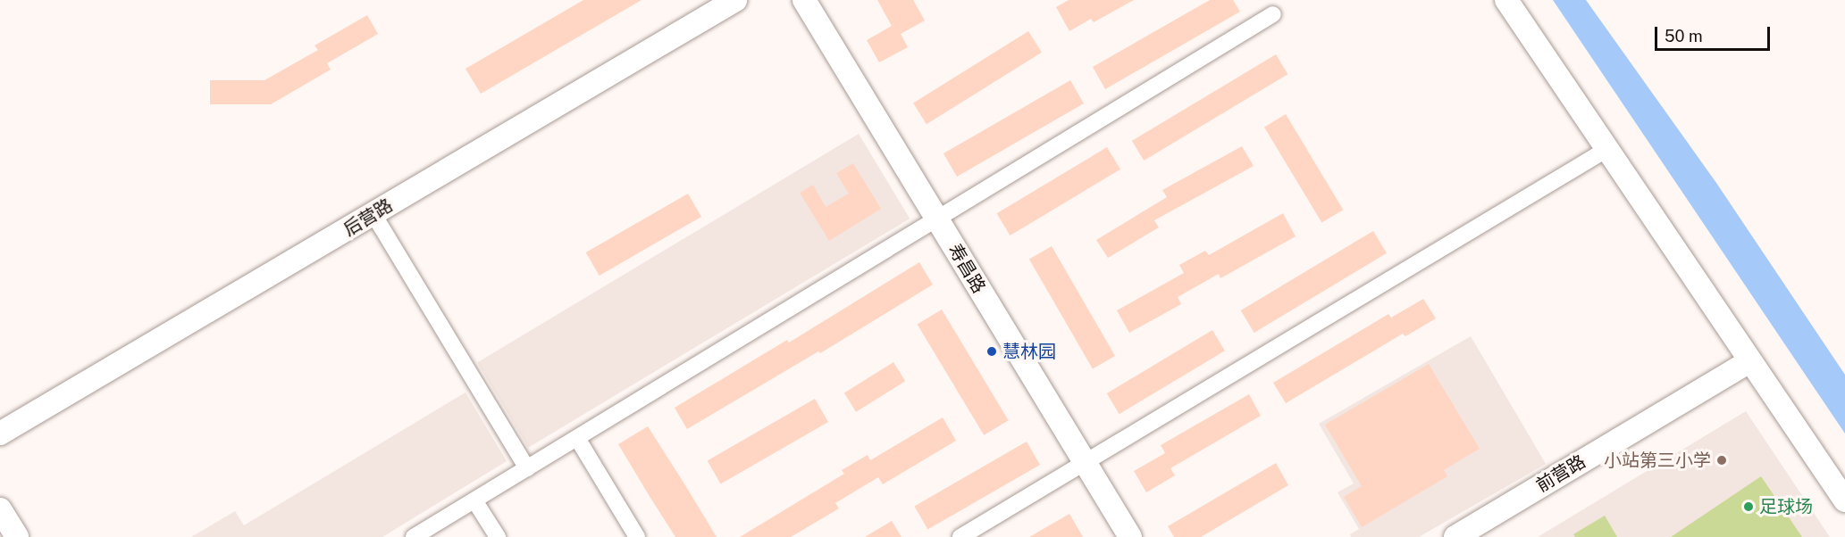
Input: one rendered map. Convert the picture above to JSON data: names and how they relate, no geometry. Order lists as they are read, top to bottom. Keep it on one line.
{"streets":{"street":["后营路","寿昌路","前营路"]},"places":["慧林园","小站第三小学","足球场"],"scale_bar":"50 m"}
